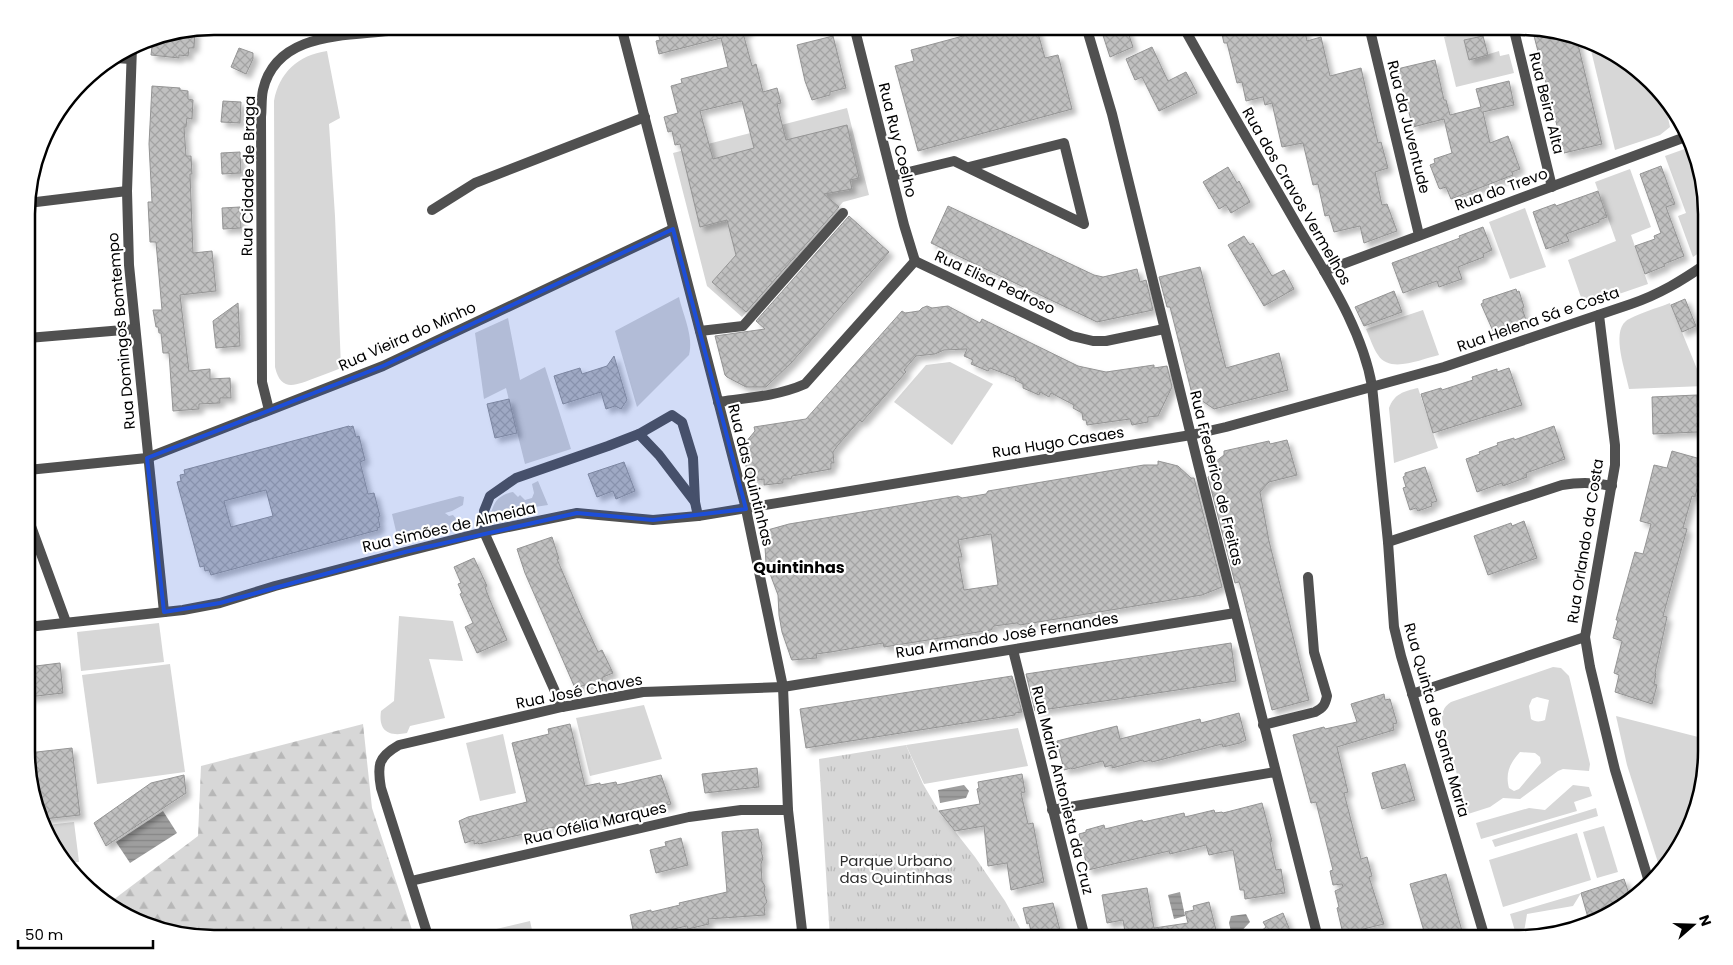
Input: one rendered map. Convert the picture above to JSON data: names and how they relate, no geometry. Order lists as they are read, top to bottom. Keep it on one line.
{"streets":{"street":["Rua Beira Alta","Rua da Juventude","Rua Ruy Coelho","Rua Cidade de Braga","Rua do Trevo","Rua dos Cravos Vermelhos","Rua Elisa Pedroso","Rua Helena Sá e Costa","Rua Domingos Bomtempo","Rua Vieira do Minho","Rua Hugo Casaes","Rua das Quintinhas","Rua Frederico de Freitas","Rua Simões de Almeida","Rua Orlando da Costa","Rua Armando José Fernandes","Rua José Chaves","Rua Quinta de Santa Maria","Rua Maria Antonieta da Cruz","Rua Ofélia Marques"]},"crossings":[["Rua Beira Alta","Rua do Trevo"],["Rua da Juventude","Rua do Trevo"],["Rua Ruy Coelho","Rua Elisa Pedroso"],["Rua Cidade de Braga","Rua Vieira do Minho"],["Rua do Trevo","Rua dos Cravos Vermelhos"],["Rua dos Cravos Vermelhos","Rua Helena Sá e Costa"],["Rua dos Cravos Vermelhos","Rua Hugo Casaes"],["Rua dos Cravos Vermelhos","Rua Quinta de Santa Maria"],["Rua Elisa Pedroso","Rua das Quintinhas"],["Rua Elisa Pedroso","Rua Frederico de Freitas"],["Rua Helena Sá e Costa","Rua Hugo Casaes"],["Rua Helena Sá e Costa","Rua Orlando da Costa"],["Rua Helena Sá e Costa","Rua Quinta de Santa Maria"],["Rua Domingos Bomtempo","Rua Vieira do Minho"],["Rua Domingos Bomtempo","Rua Simões de Almeida"],["Rua Vieira do Minho","Rua das Quintinhas"],["Rua Hugo Casaes","Rua das Quintinhas"],["Rua Hugo Casaes","Rua Frederico de Freitas"],["Rua Hugo Casaes","Rua Simões de Almeida"],["Rua Hugo Casaes","Rua Quinta de Santa Maria"],["Rua das Quintinhas","Rua Simões de Almeida"],["Rua das Quintinhas","Rua Armando José Fernandes"],["Rua das Quintinhas","Rua José Chaves"],["Rua das Quintinhas","Rua Ofélia Marques"],["Rua Frederico de Freitas","Rua Armando José Fernandes"],["Rua Armando José Fernandes","Rua José Chaves"],["Rua Armando José Fernandes","Rua Maria Antonieta da Cruz"],["Rua José Chaves","Rua Ofélia Marques"]],"districts":["Quintinhas"],"parks":["Parque Urbano das Quintinhas"],"scale_bar":"50 m","north":"right"}
